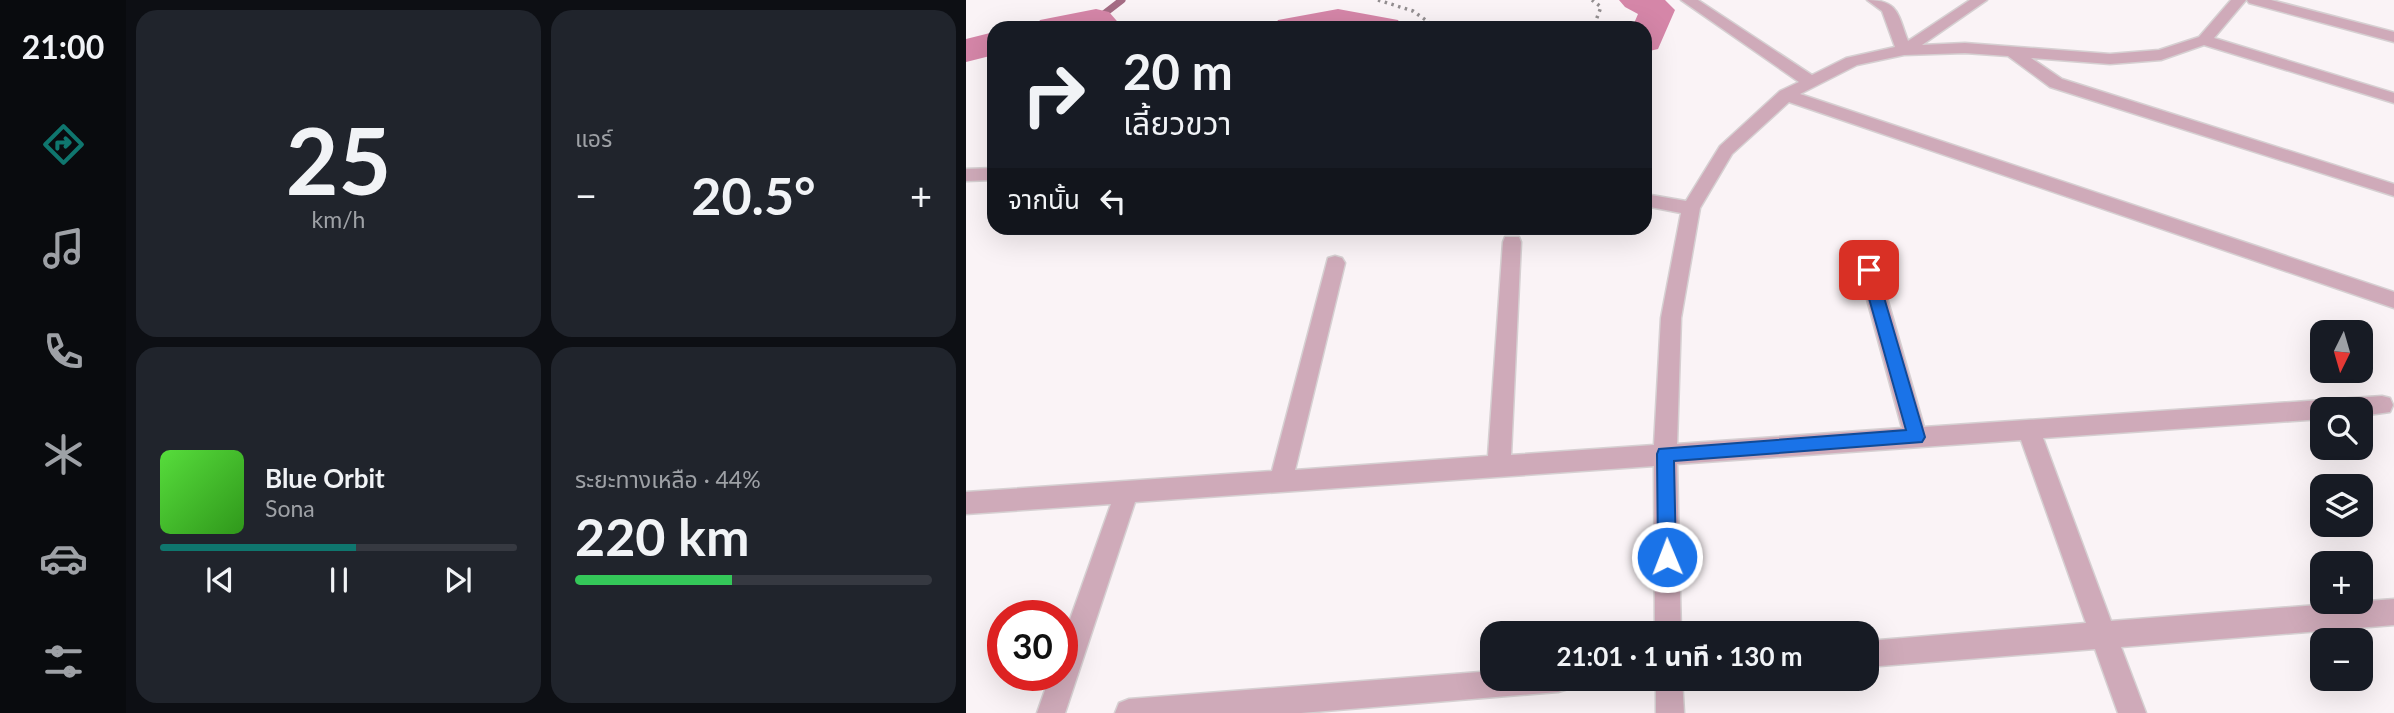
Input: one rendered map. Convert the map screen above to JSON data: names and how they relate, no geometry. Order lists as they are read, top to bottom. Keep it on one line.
{"north":"bottom","page":{"tabs":"21:00","tile":[["25","km/h"],"แอร์",["ระยะทางเหลือ · 44%","220 km"]],"turn":["20 m","เลี้ยวขวา"],"heat":["−","20.5°","+"],"then":"จากนั้น","map_buttons":["+","−"],"song":["Blue Orbit","Sona"],"limit":"30","trip":"21:01 · 1 นาที · 130 m"}}
